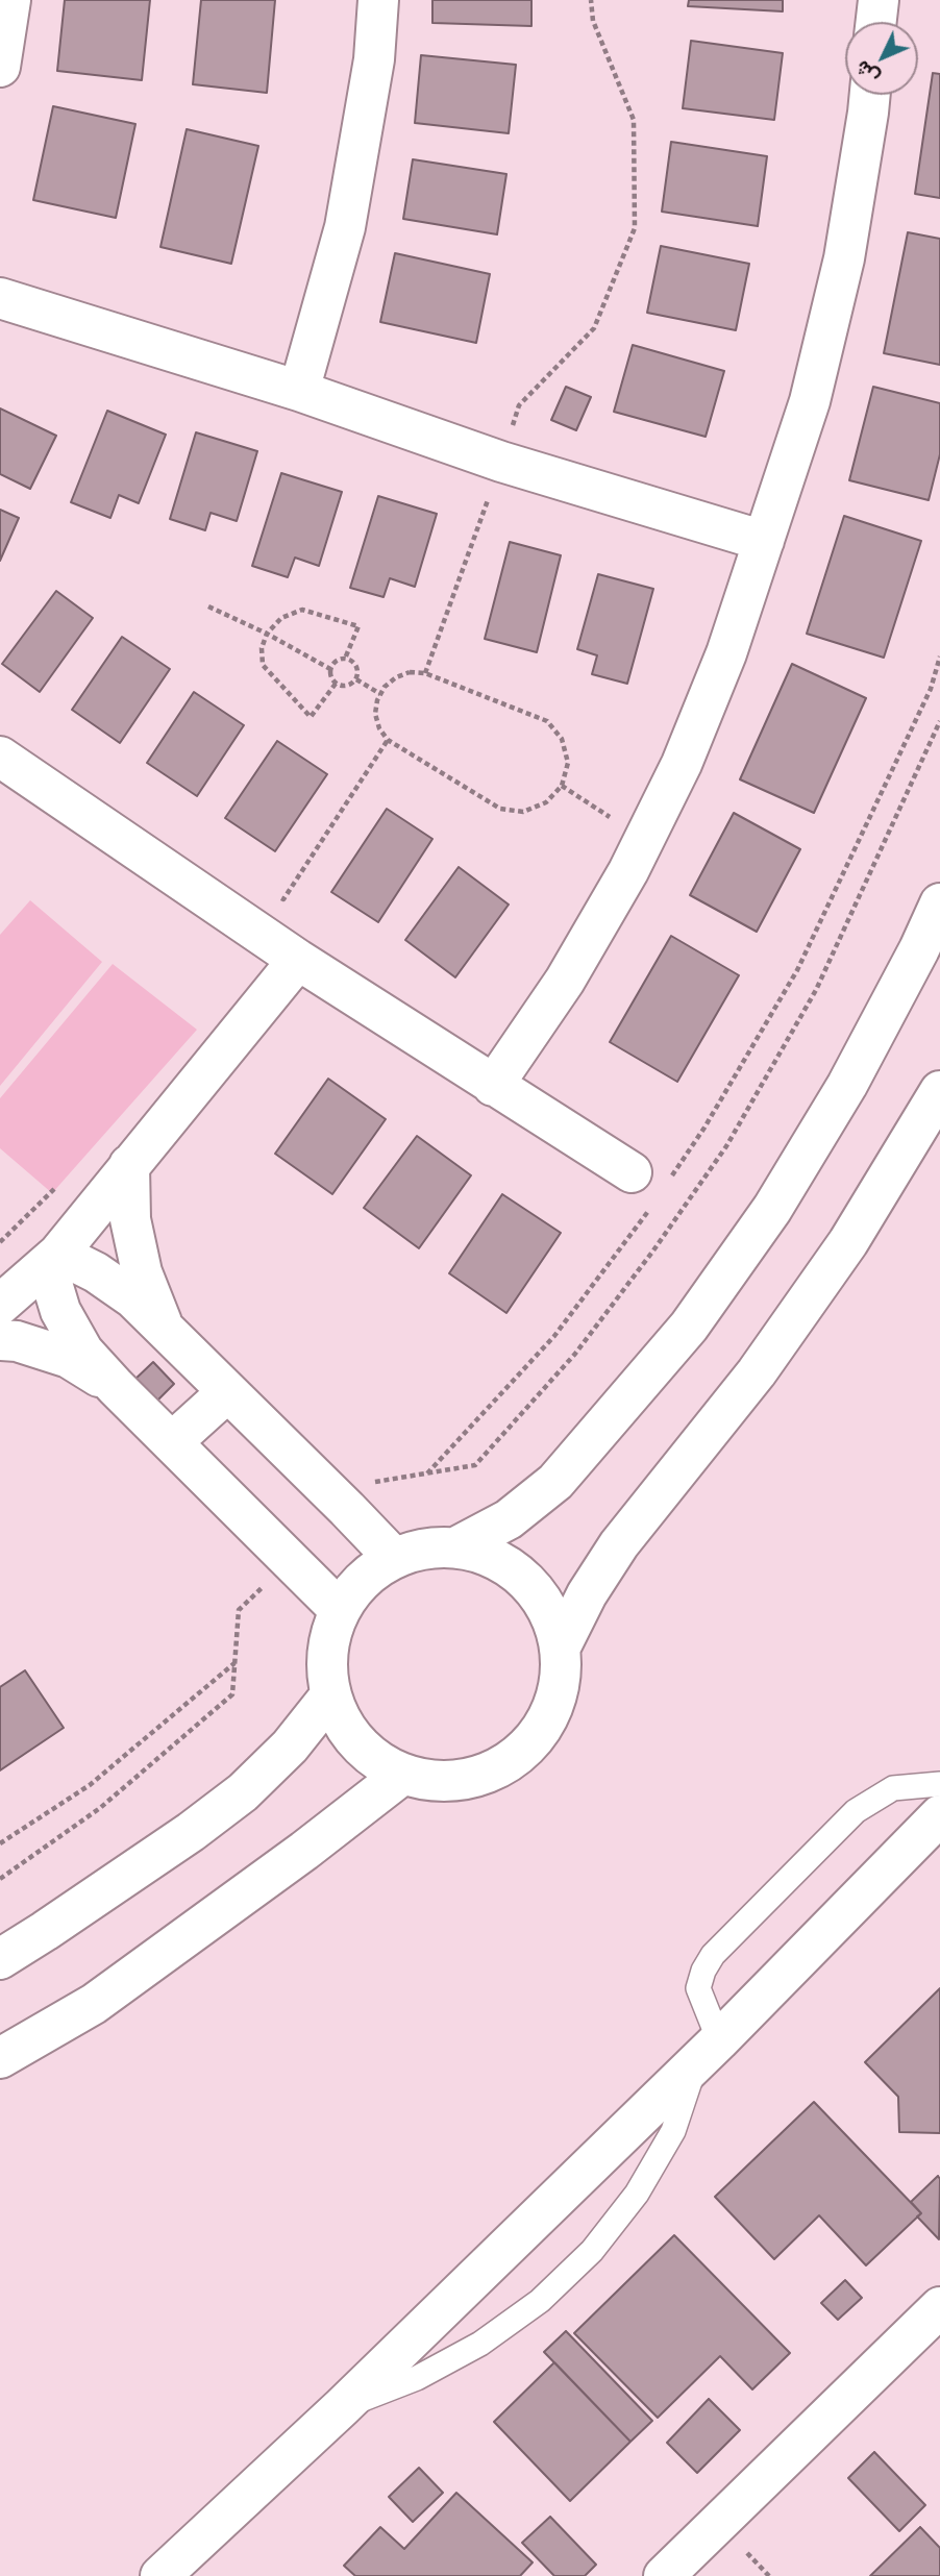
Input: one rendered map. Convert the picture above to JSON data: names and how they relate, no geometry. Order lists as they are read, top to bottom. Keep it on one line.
{"north":"bottom left"}
